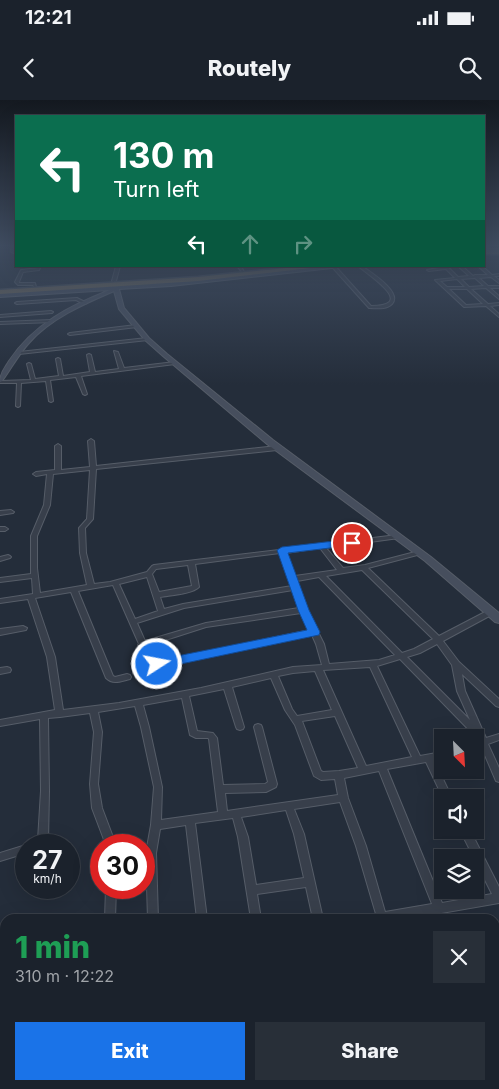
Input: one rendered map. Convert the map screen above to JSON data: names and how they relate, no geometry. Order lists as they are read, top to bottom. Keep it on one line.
{"north":"bottom right","page":{"status":"12:21","header":"Routely","turn":["130 m","Turn left"],"speed":"27 km/h","limit":"30","heading":["1 min","310 m · 12:22"],"buttons":["Exit","Share"]}}
